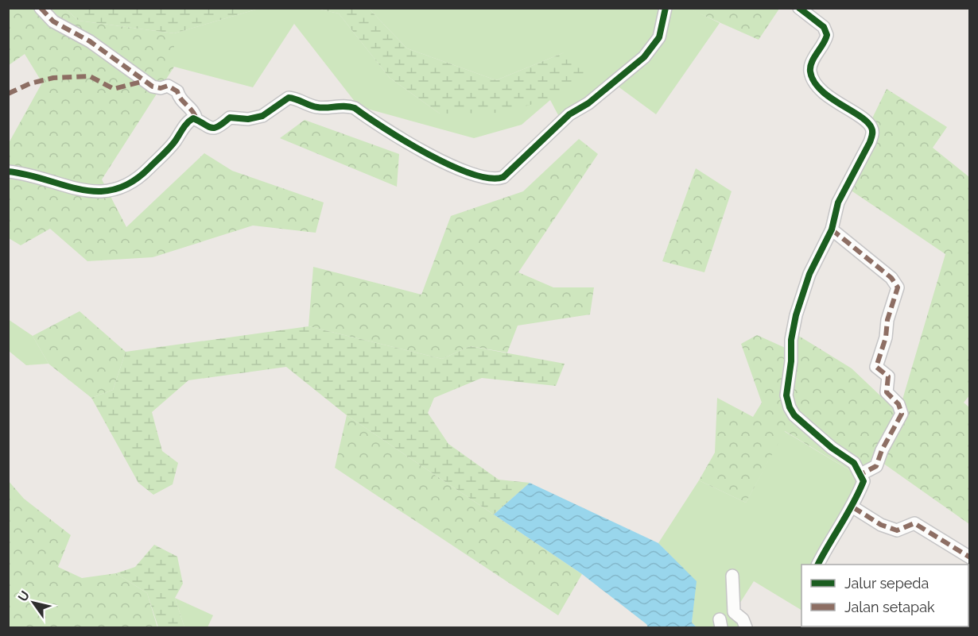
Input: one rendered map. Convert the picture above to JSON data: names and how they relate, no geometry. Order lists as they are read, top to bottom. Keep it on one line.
{"legend":["Jalur sepeda","Jalan setapak"],"north":"top left"}
